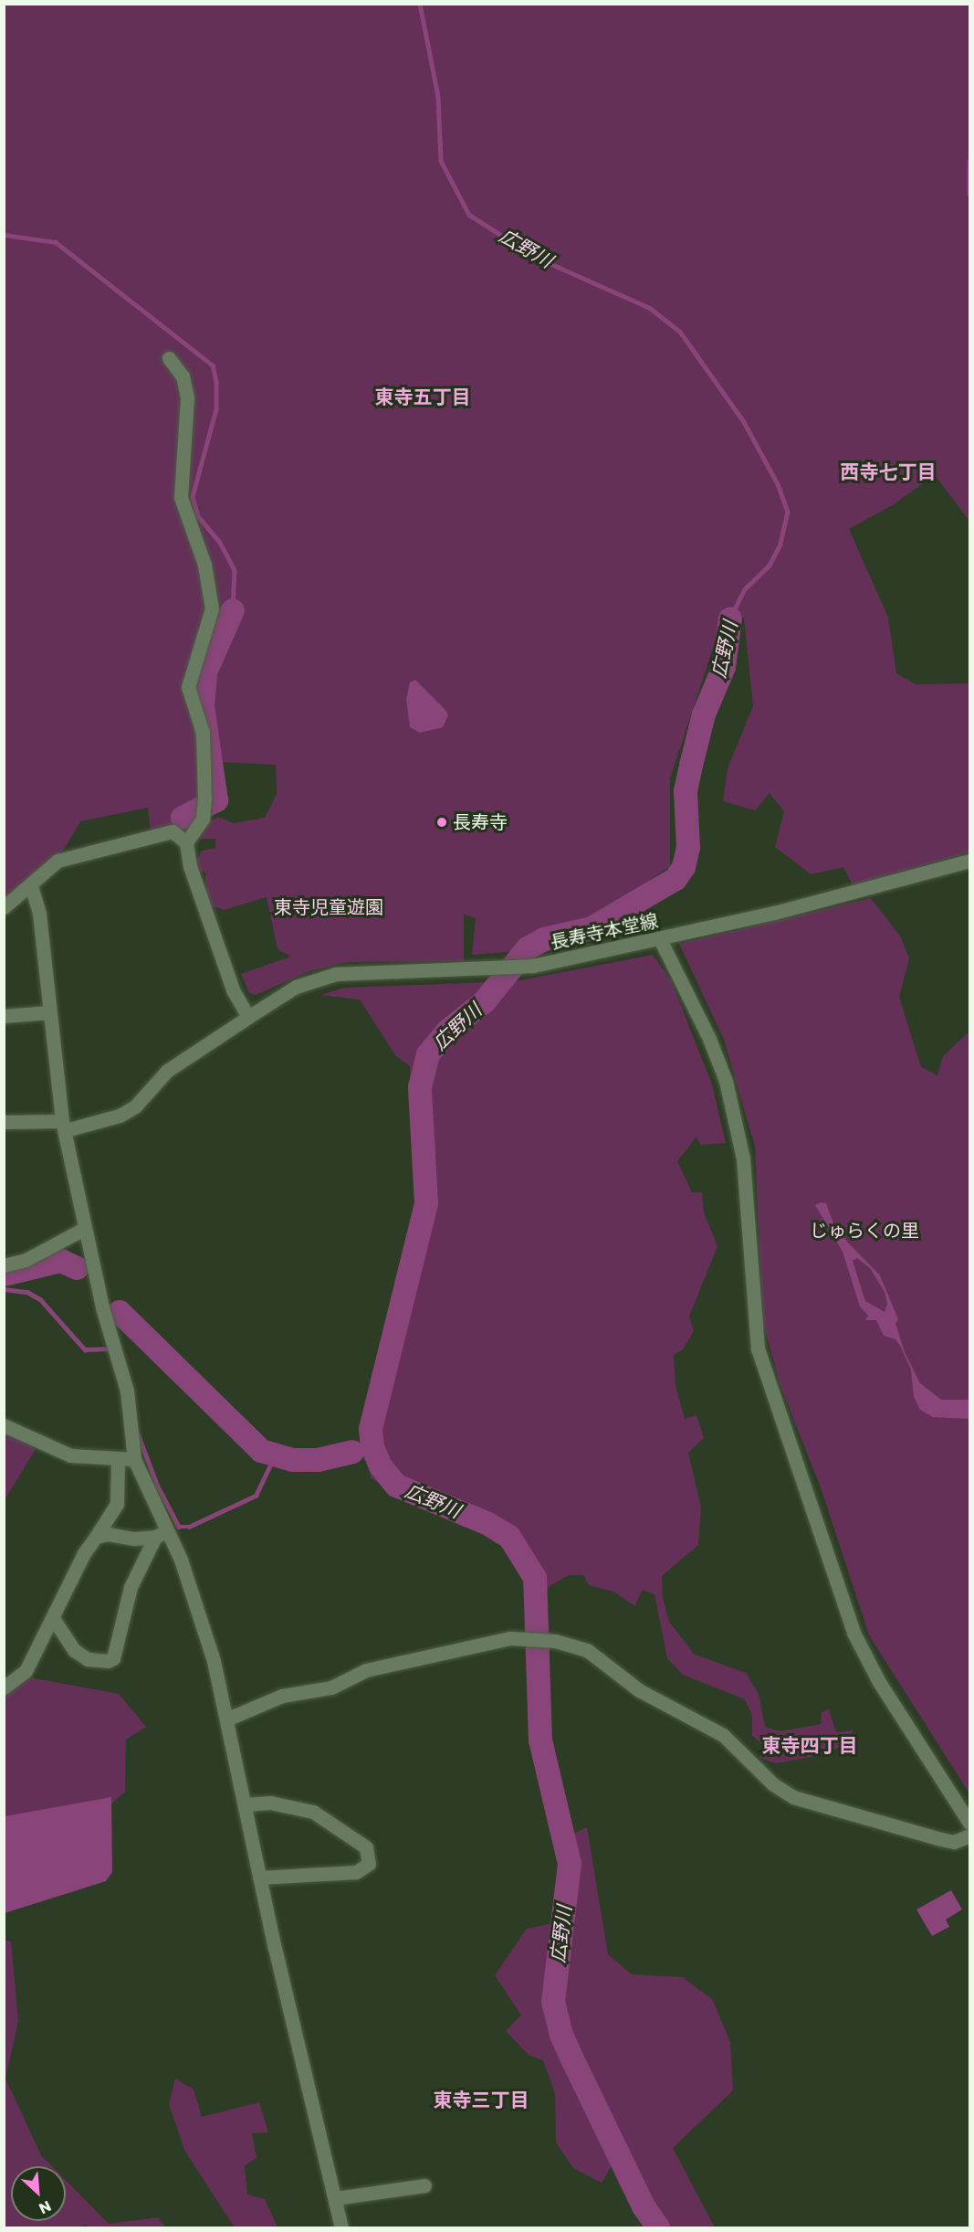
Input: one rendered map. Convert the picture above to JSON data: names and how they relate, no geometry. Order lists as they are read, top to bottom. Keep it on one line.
{"streets":{"street":["長寿寺本堂線"]},"districts":["東寺五丁目","西寺七丁目","東寺四丁目","東寺三丁目"],"water":["広野川"],"parks":["東寺児童遊園","じゅらくの里"],"places":["長寿寺"],"north":"bottom right"}
